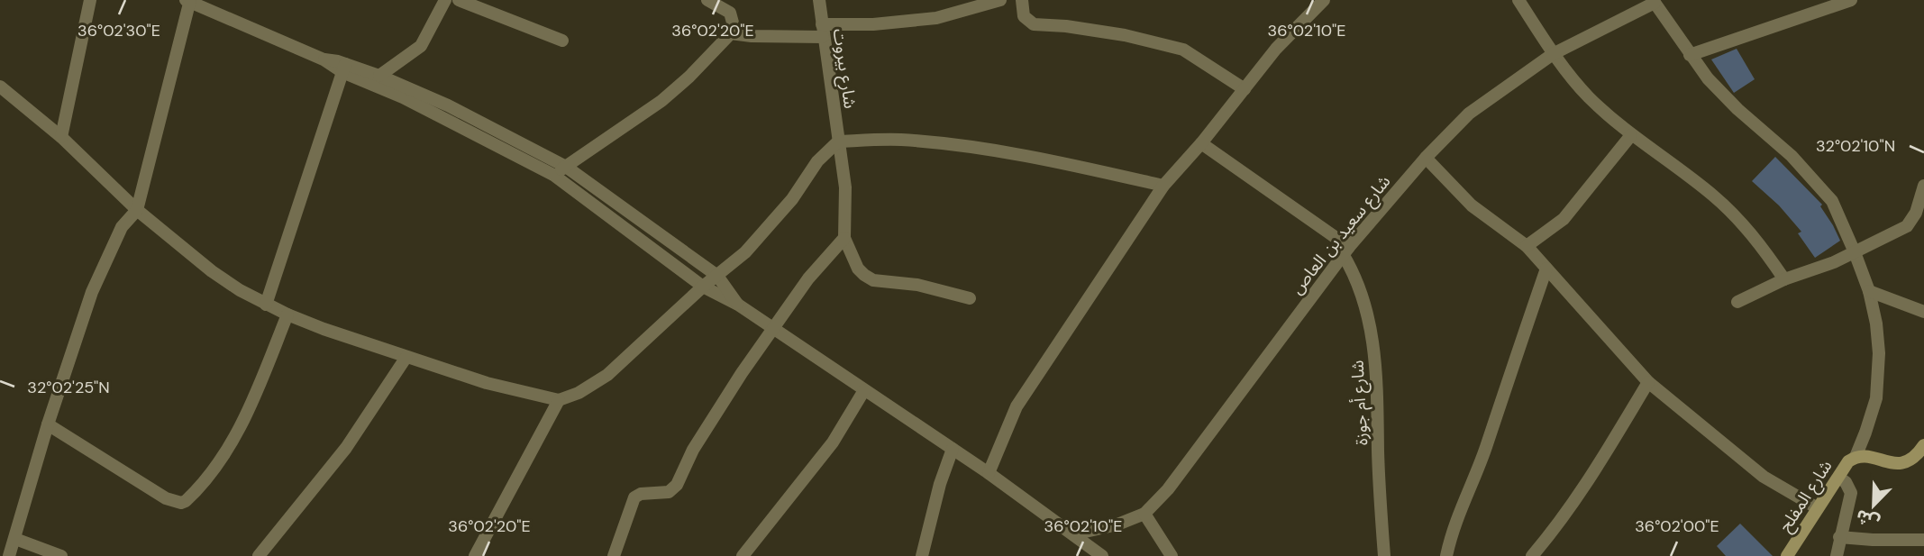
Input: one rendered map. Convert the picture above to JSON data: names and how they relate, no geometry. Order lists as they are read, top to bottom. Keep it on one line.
{"streets":{"street":["شارع بيروت","شارع سعيد بن العاص","شارع أم جوزة","شارع المفلح"]},"crossings":[["شارع سعيد بن العاص","شارع أم جوزة"]],"north":"bottom left","coordinates":["36°02'20\"E","36°02'10\"E","36°02'30\"E","32°02'10\"N","32°02'25\"N","36°02'00\"E"]}
